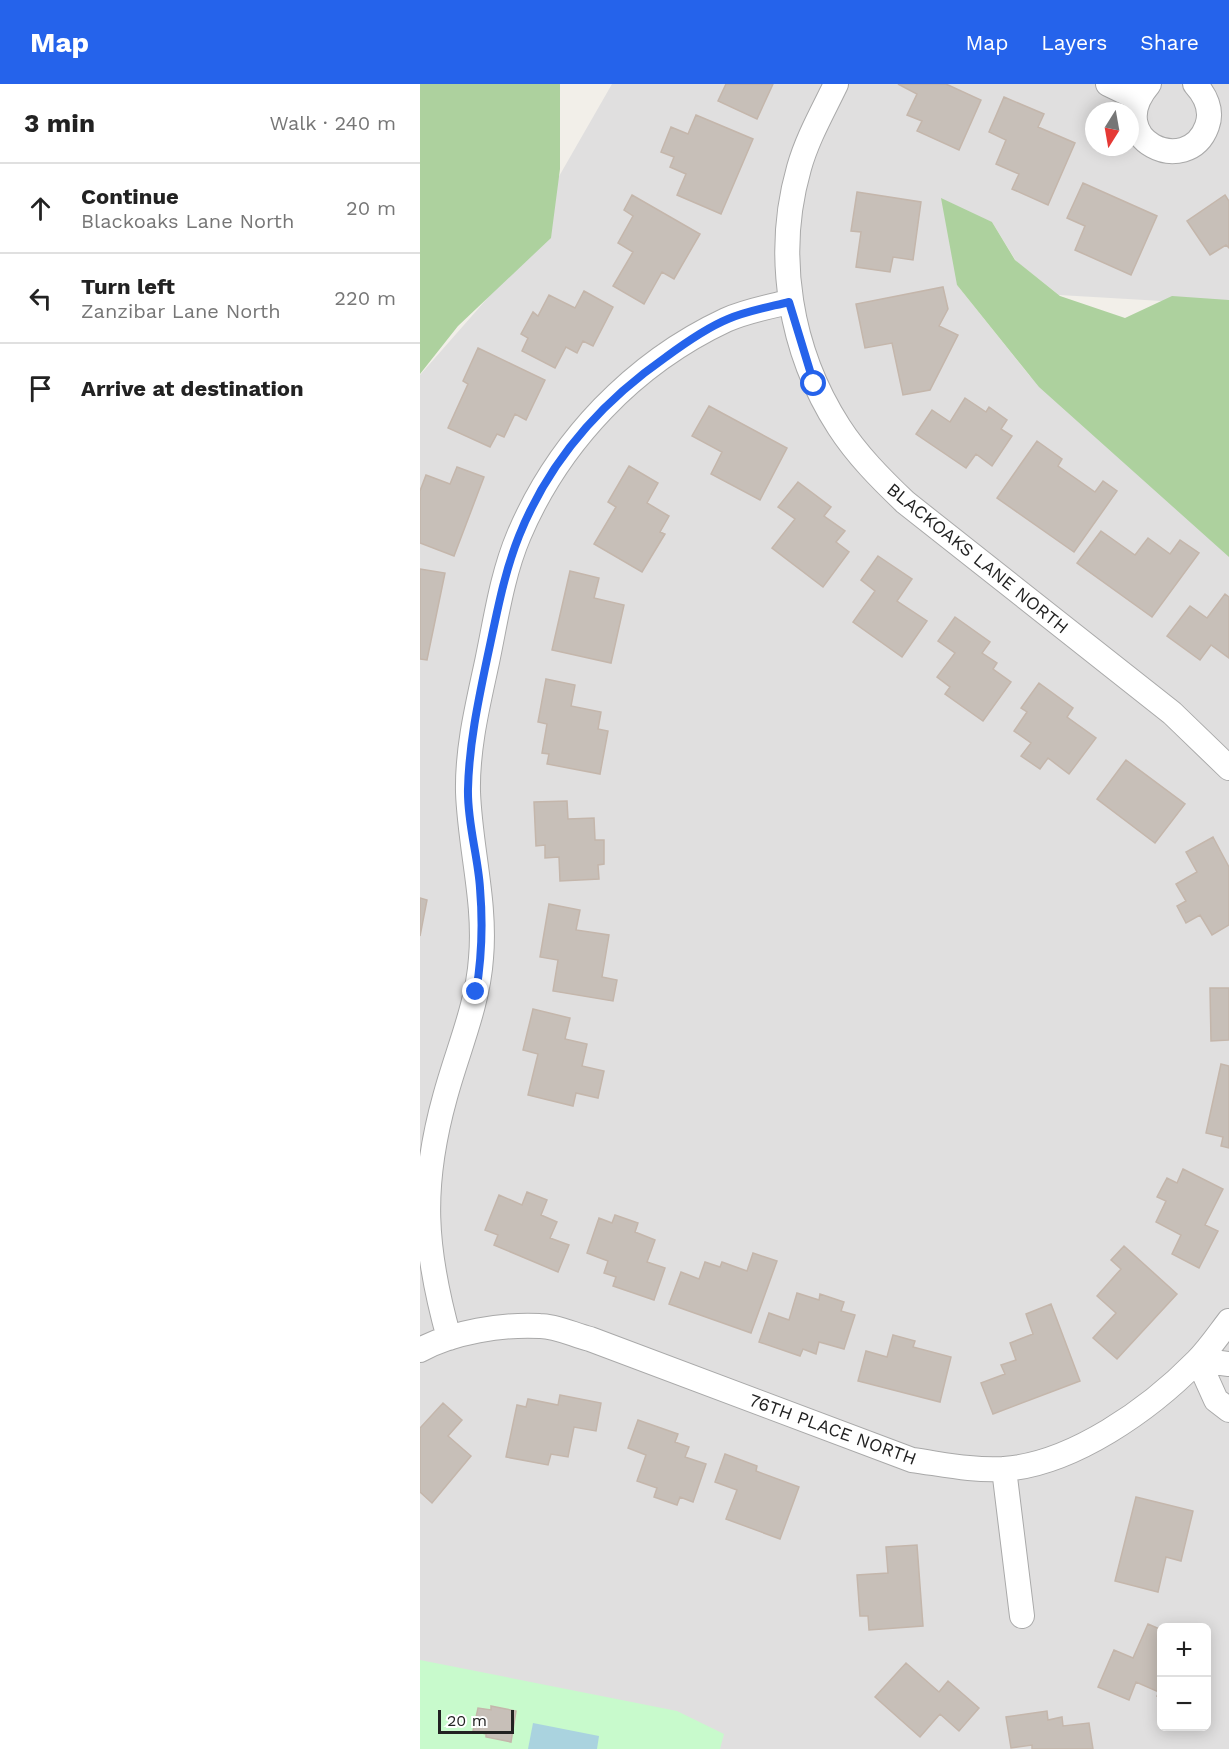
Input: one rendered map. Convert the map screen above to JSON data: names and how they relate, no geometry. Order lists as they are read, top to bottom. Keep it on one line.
{"streets":{"street":["BLACKOAKS LANE NORTH","76TH PLACE NORTH"]},"scale_bar":"20 m","north":"bottom","page":{"header":"Map","nav":["Map","Layers","Share"],"heading":["3 min","Walk · 240 m"],"list":[["Continue","Blackoaks Lane North","20 m"],["Turn left","Zanzibar Lane North","220 m"],"Arrive at destination"],"map_buttons":["+","−"],"scale":"20 m"}}
